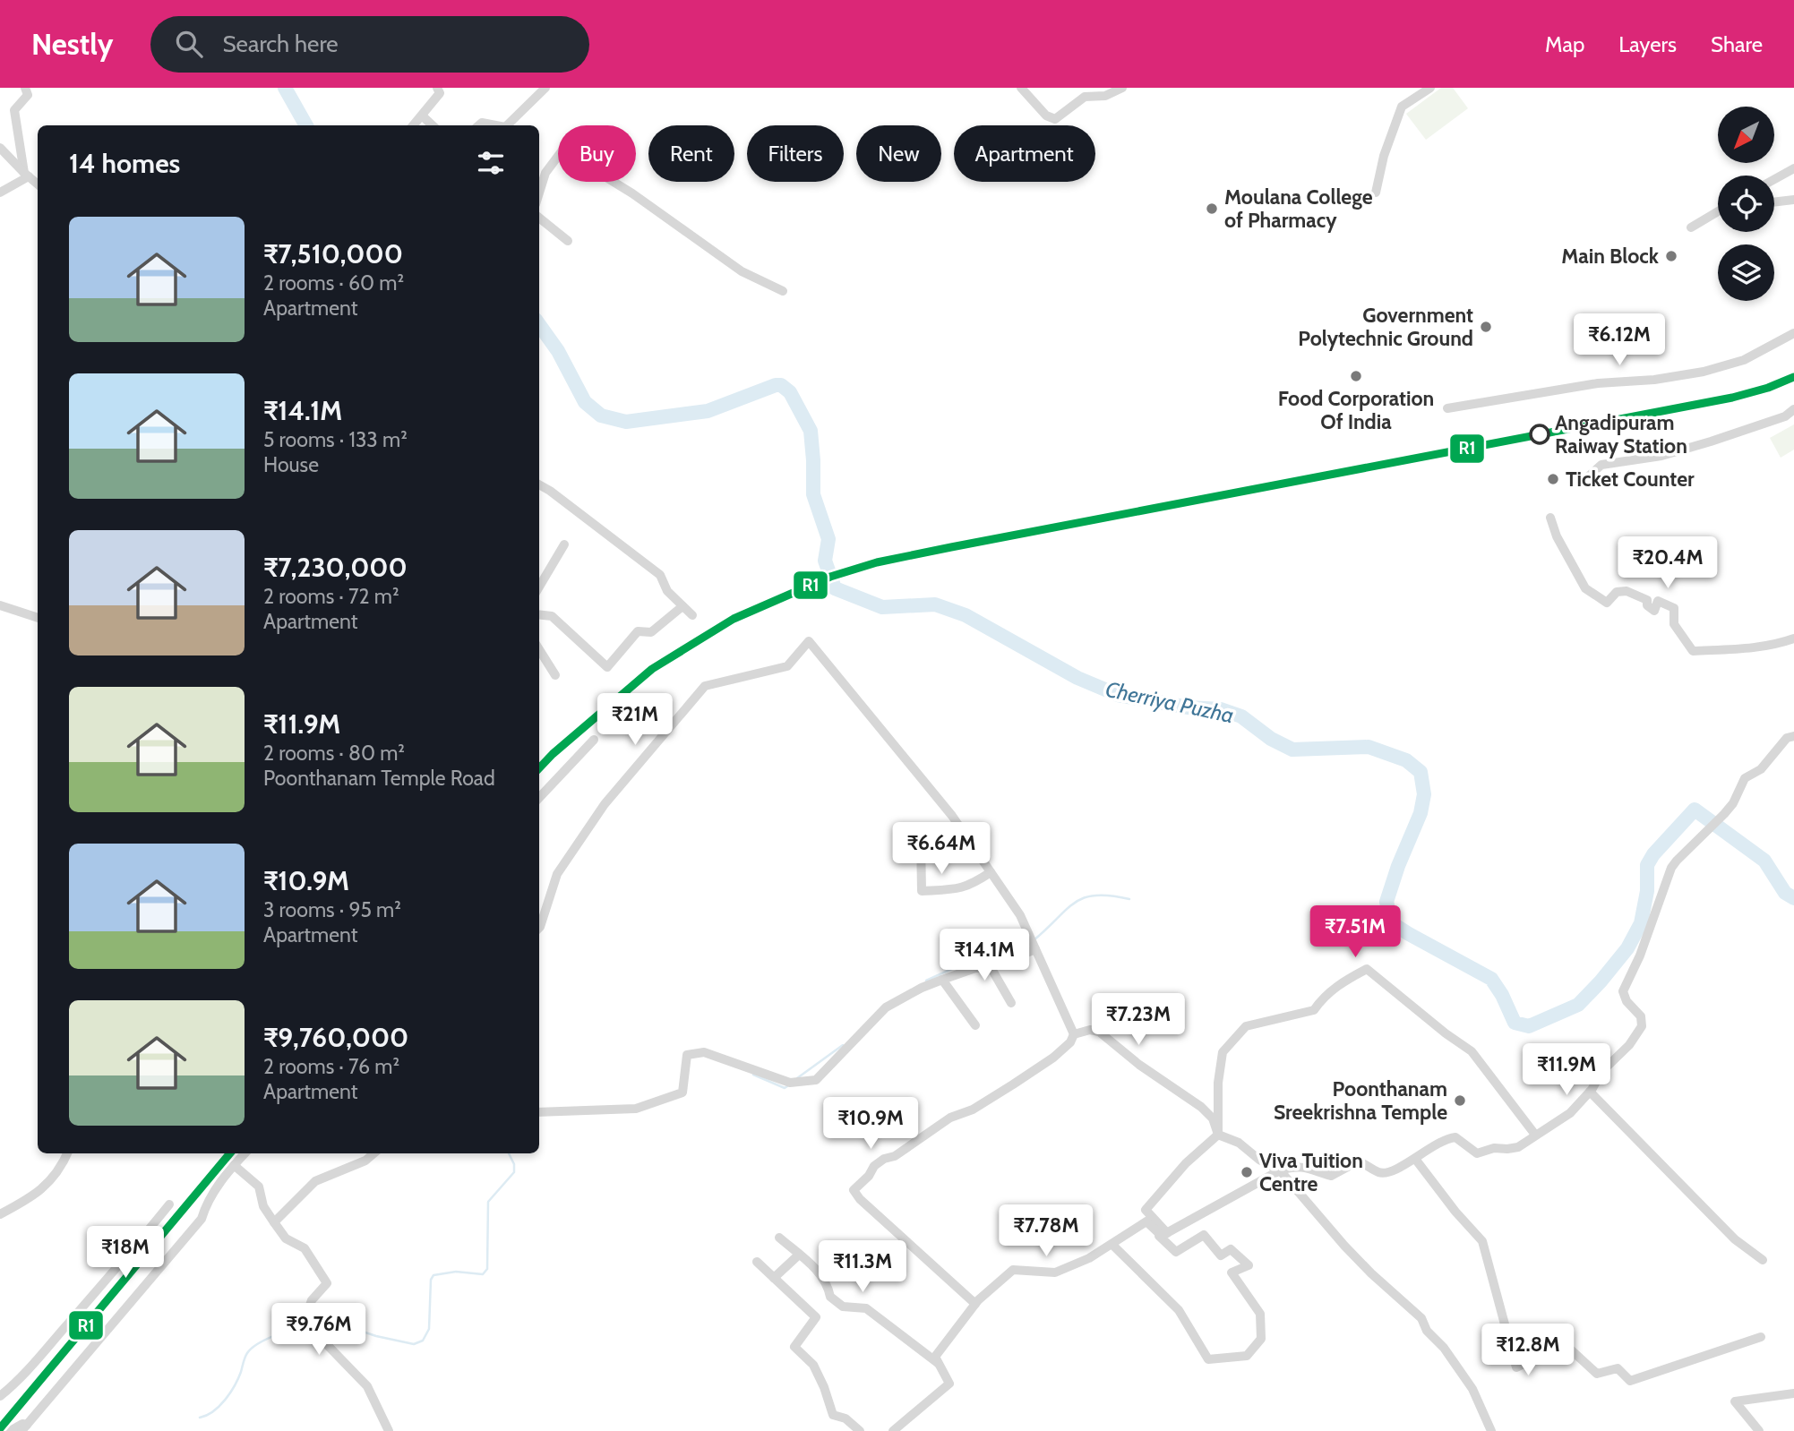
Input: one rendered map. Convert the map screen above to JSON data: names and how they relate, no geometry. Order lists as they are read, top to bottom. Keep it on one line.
{"water":["Cherriya Puzha"],"places":["Moulana College of Pharmacy","Main Block","Government Polytechnic Ground","Food Corporation Of India","Angadipuram Raiway Station","Ticket Counter","Poonthanam Sreekrishna Temple","Viva Tuition Centre"],"lines":["transit line R1"],"north":"bottom left","page":{"header":"Nestly","search":"Search here","nav":["Map","Layers","Share"],"chip":["Buy","Rent","Filters","New","Apartment"],"heading":"14 homes","list":[{"name":"₹7,510,000","note":"2 rooms · 60 m² · Apartment"},{"name":"₹14.1M","note":"5 rooms · 133 m² · House"},{"name":"₹7,230,000","note":"2 rooms · 72 m² · Apartment"},{"name":"₹11.9M","note":"2 rooms · 80 m² · Poonthanam Temple Road"},{"name":"₹10.9M","note":"3 rooms · 95 m² · Apartment"},{"name":"₹9,760,000","note":"2 rooms · 76 m² · Apartment"}],"price":["₹6.12M","₹20.4M","₹21M","₹6.64M","₹7.51M","₹14.1M","₹7.23M","₹11.9M","₹10.9M","₹7.78M","₹18M","₹11.3M","₹9.76M","₹12.8M"]}}
